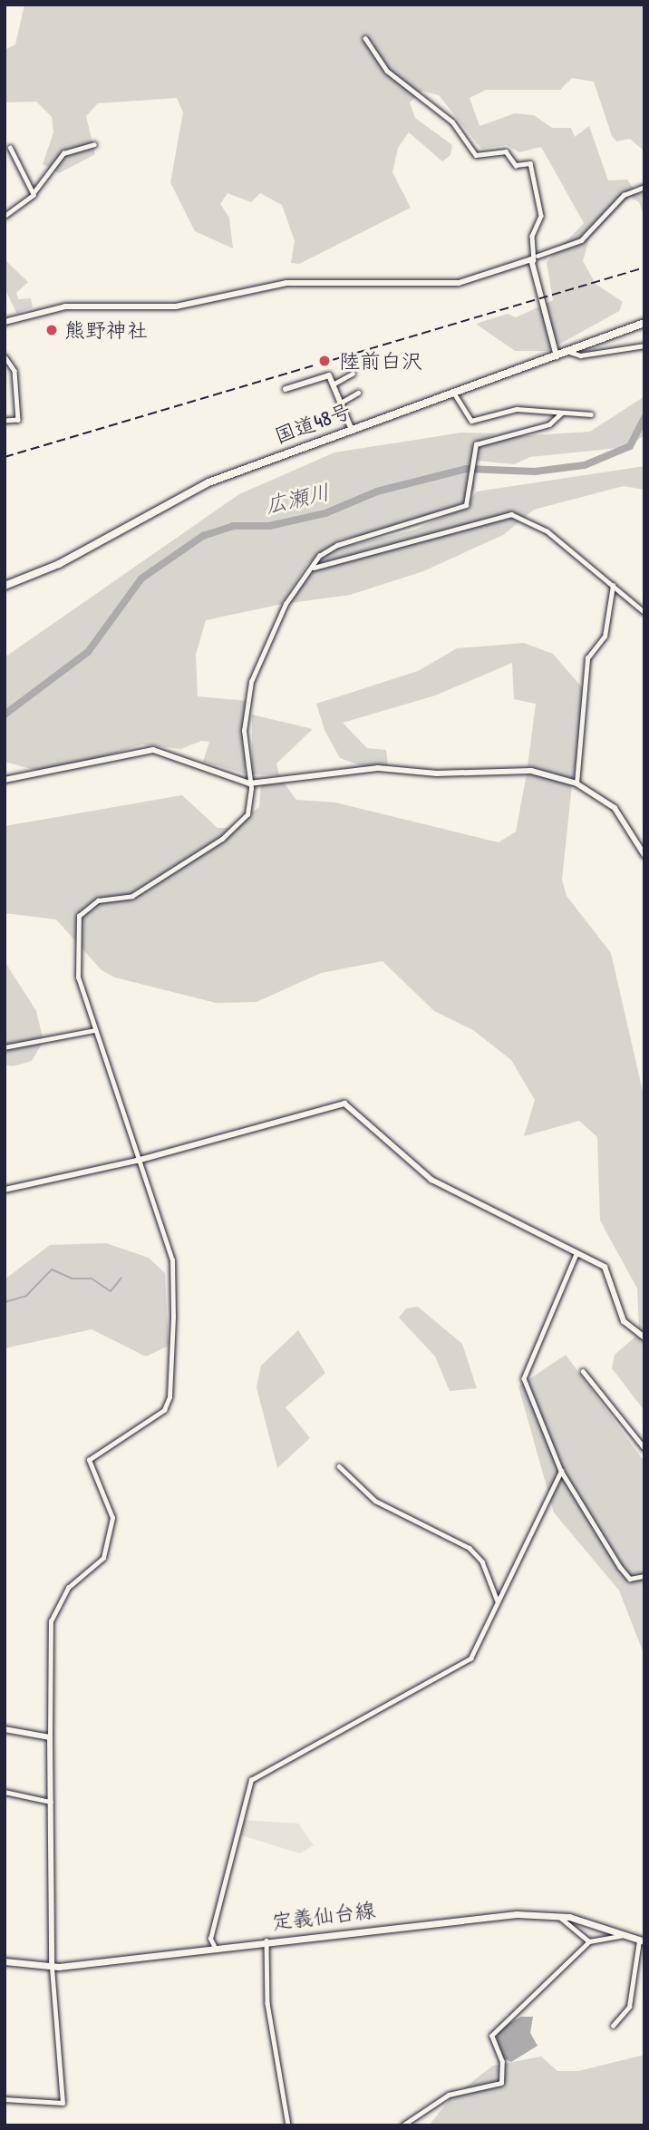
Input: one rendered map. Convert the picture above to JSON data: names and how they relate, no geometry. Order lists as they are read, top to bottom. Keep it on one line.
{"streets":{"highway":["国道48号"],"main road":["定義仙台線"]},"water":["広瀬川"],"places":["熊野神社","陸前白沢"]}
